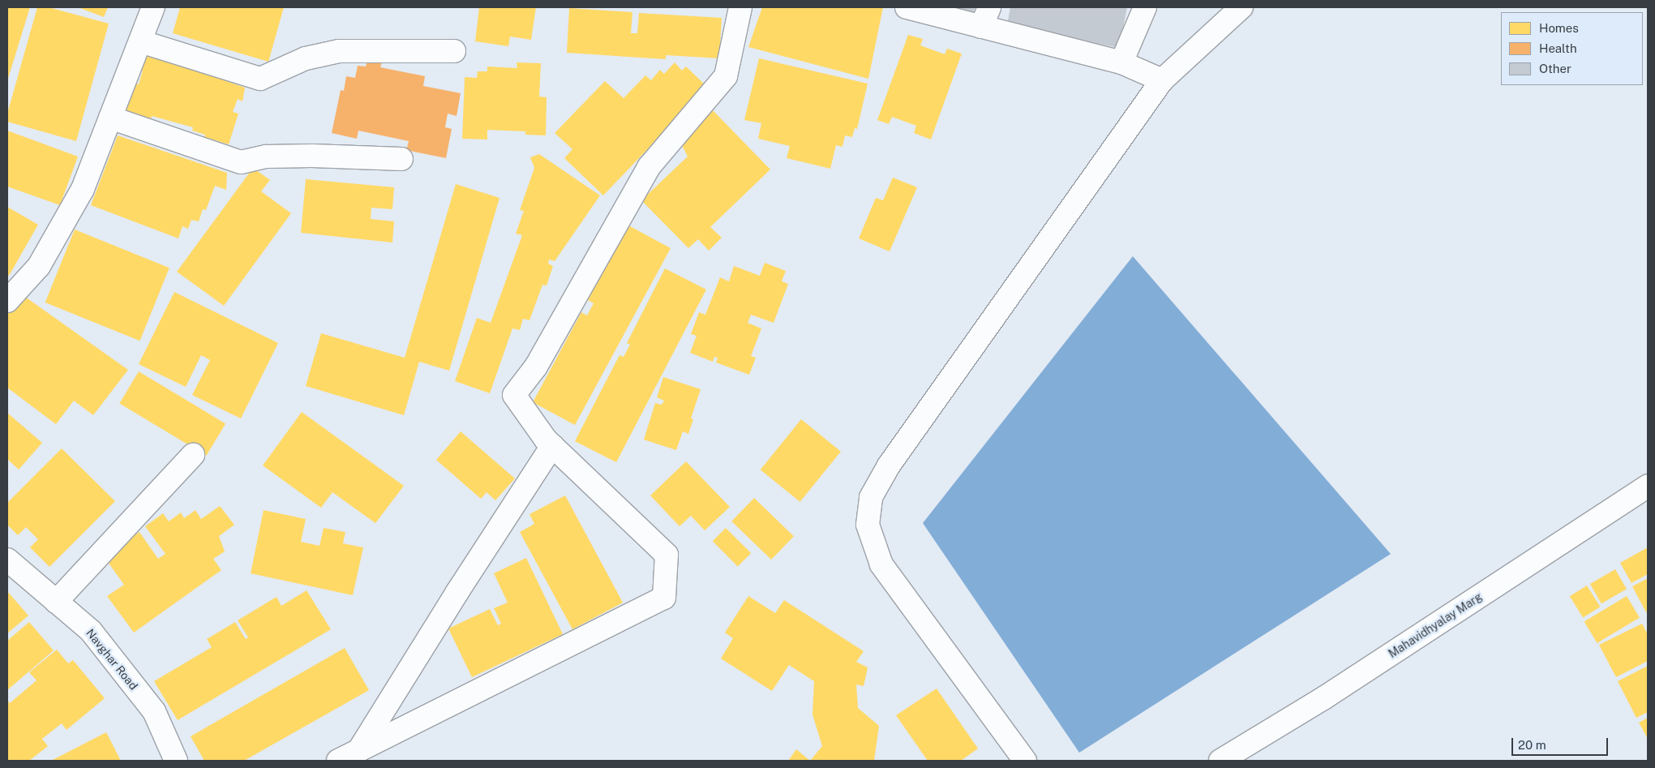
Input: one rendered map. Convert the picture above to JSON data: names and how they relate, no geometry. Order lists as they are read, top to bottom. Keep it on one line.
{"streets":{"street":["Mahavidhyalay Marg","Navghar Road"]},"legend":["Homes","Health","Other"],"scale_bar":"20 m"}
